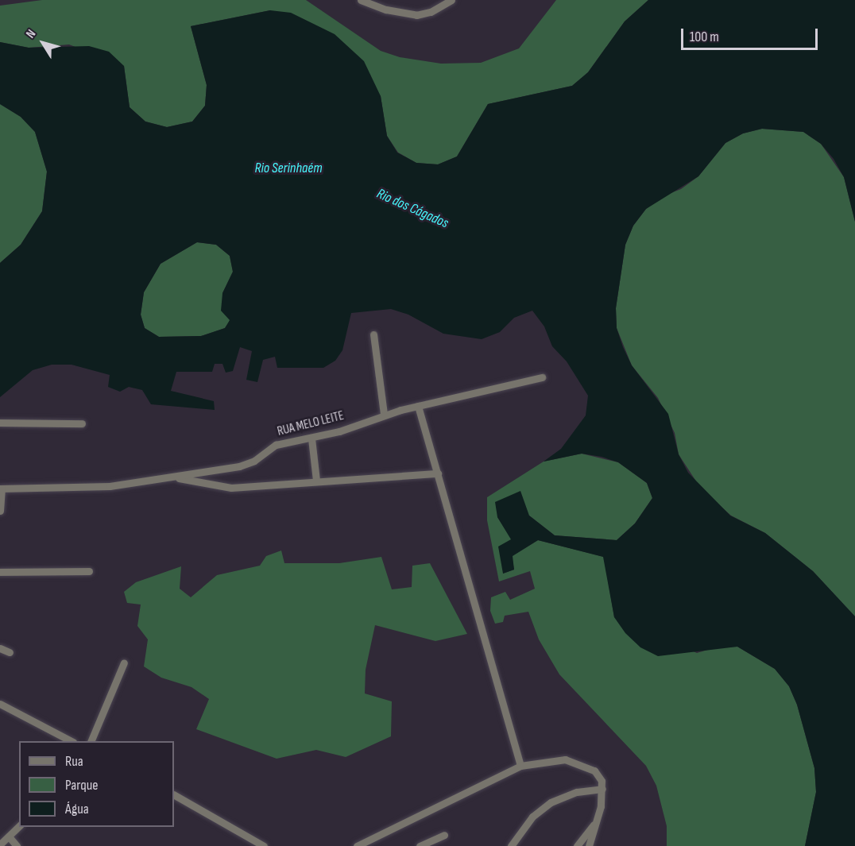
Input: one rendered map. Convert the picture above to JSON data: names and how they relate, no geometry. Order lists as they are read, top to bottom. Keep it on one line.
{"streets":{"street":["RUA MELO LEITE"]},"water":["Rio Serinhaém","Rio dos Cágados"],"legend":["Rua","Parque","Água"],"scale_bar":"100 m","north":"top left"}
